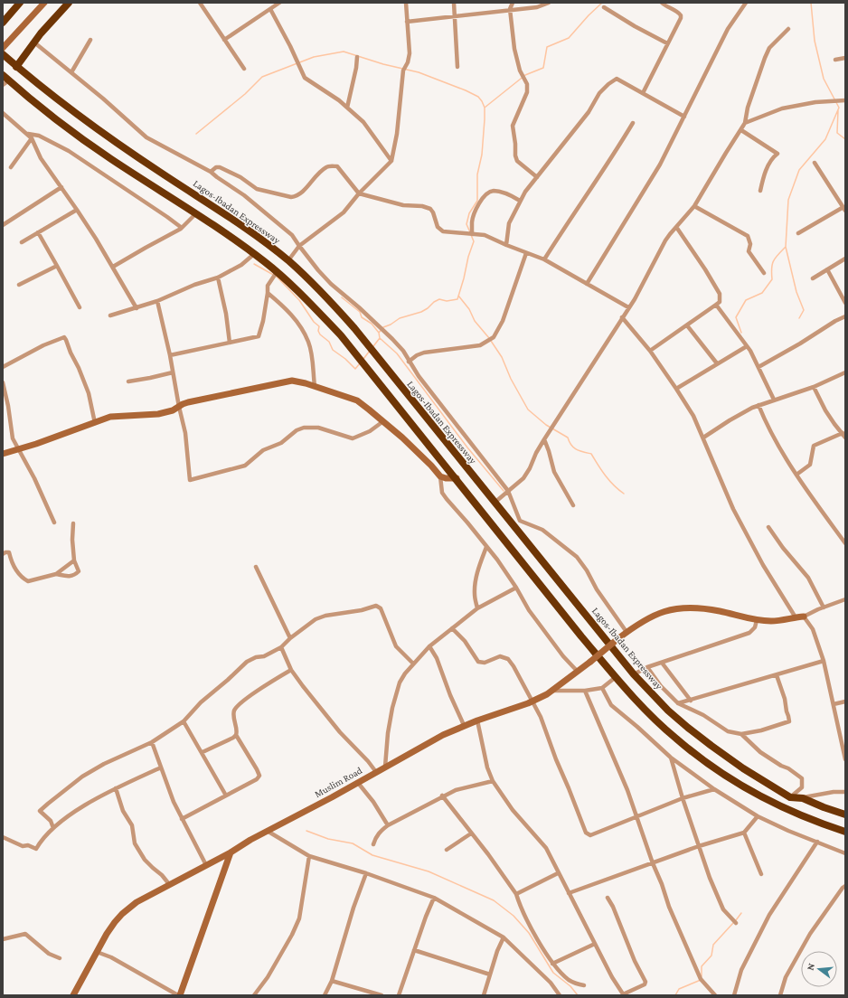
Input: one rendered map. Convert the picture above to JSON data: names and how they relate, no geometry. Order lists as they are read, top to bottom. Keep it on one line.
{"streets":{"highway":["Lagos-Ibadan Expressway"],"street":["Muslim Road"]},"north":"left"}
